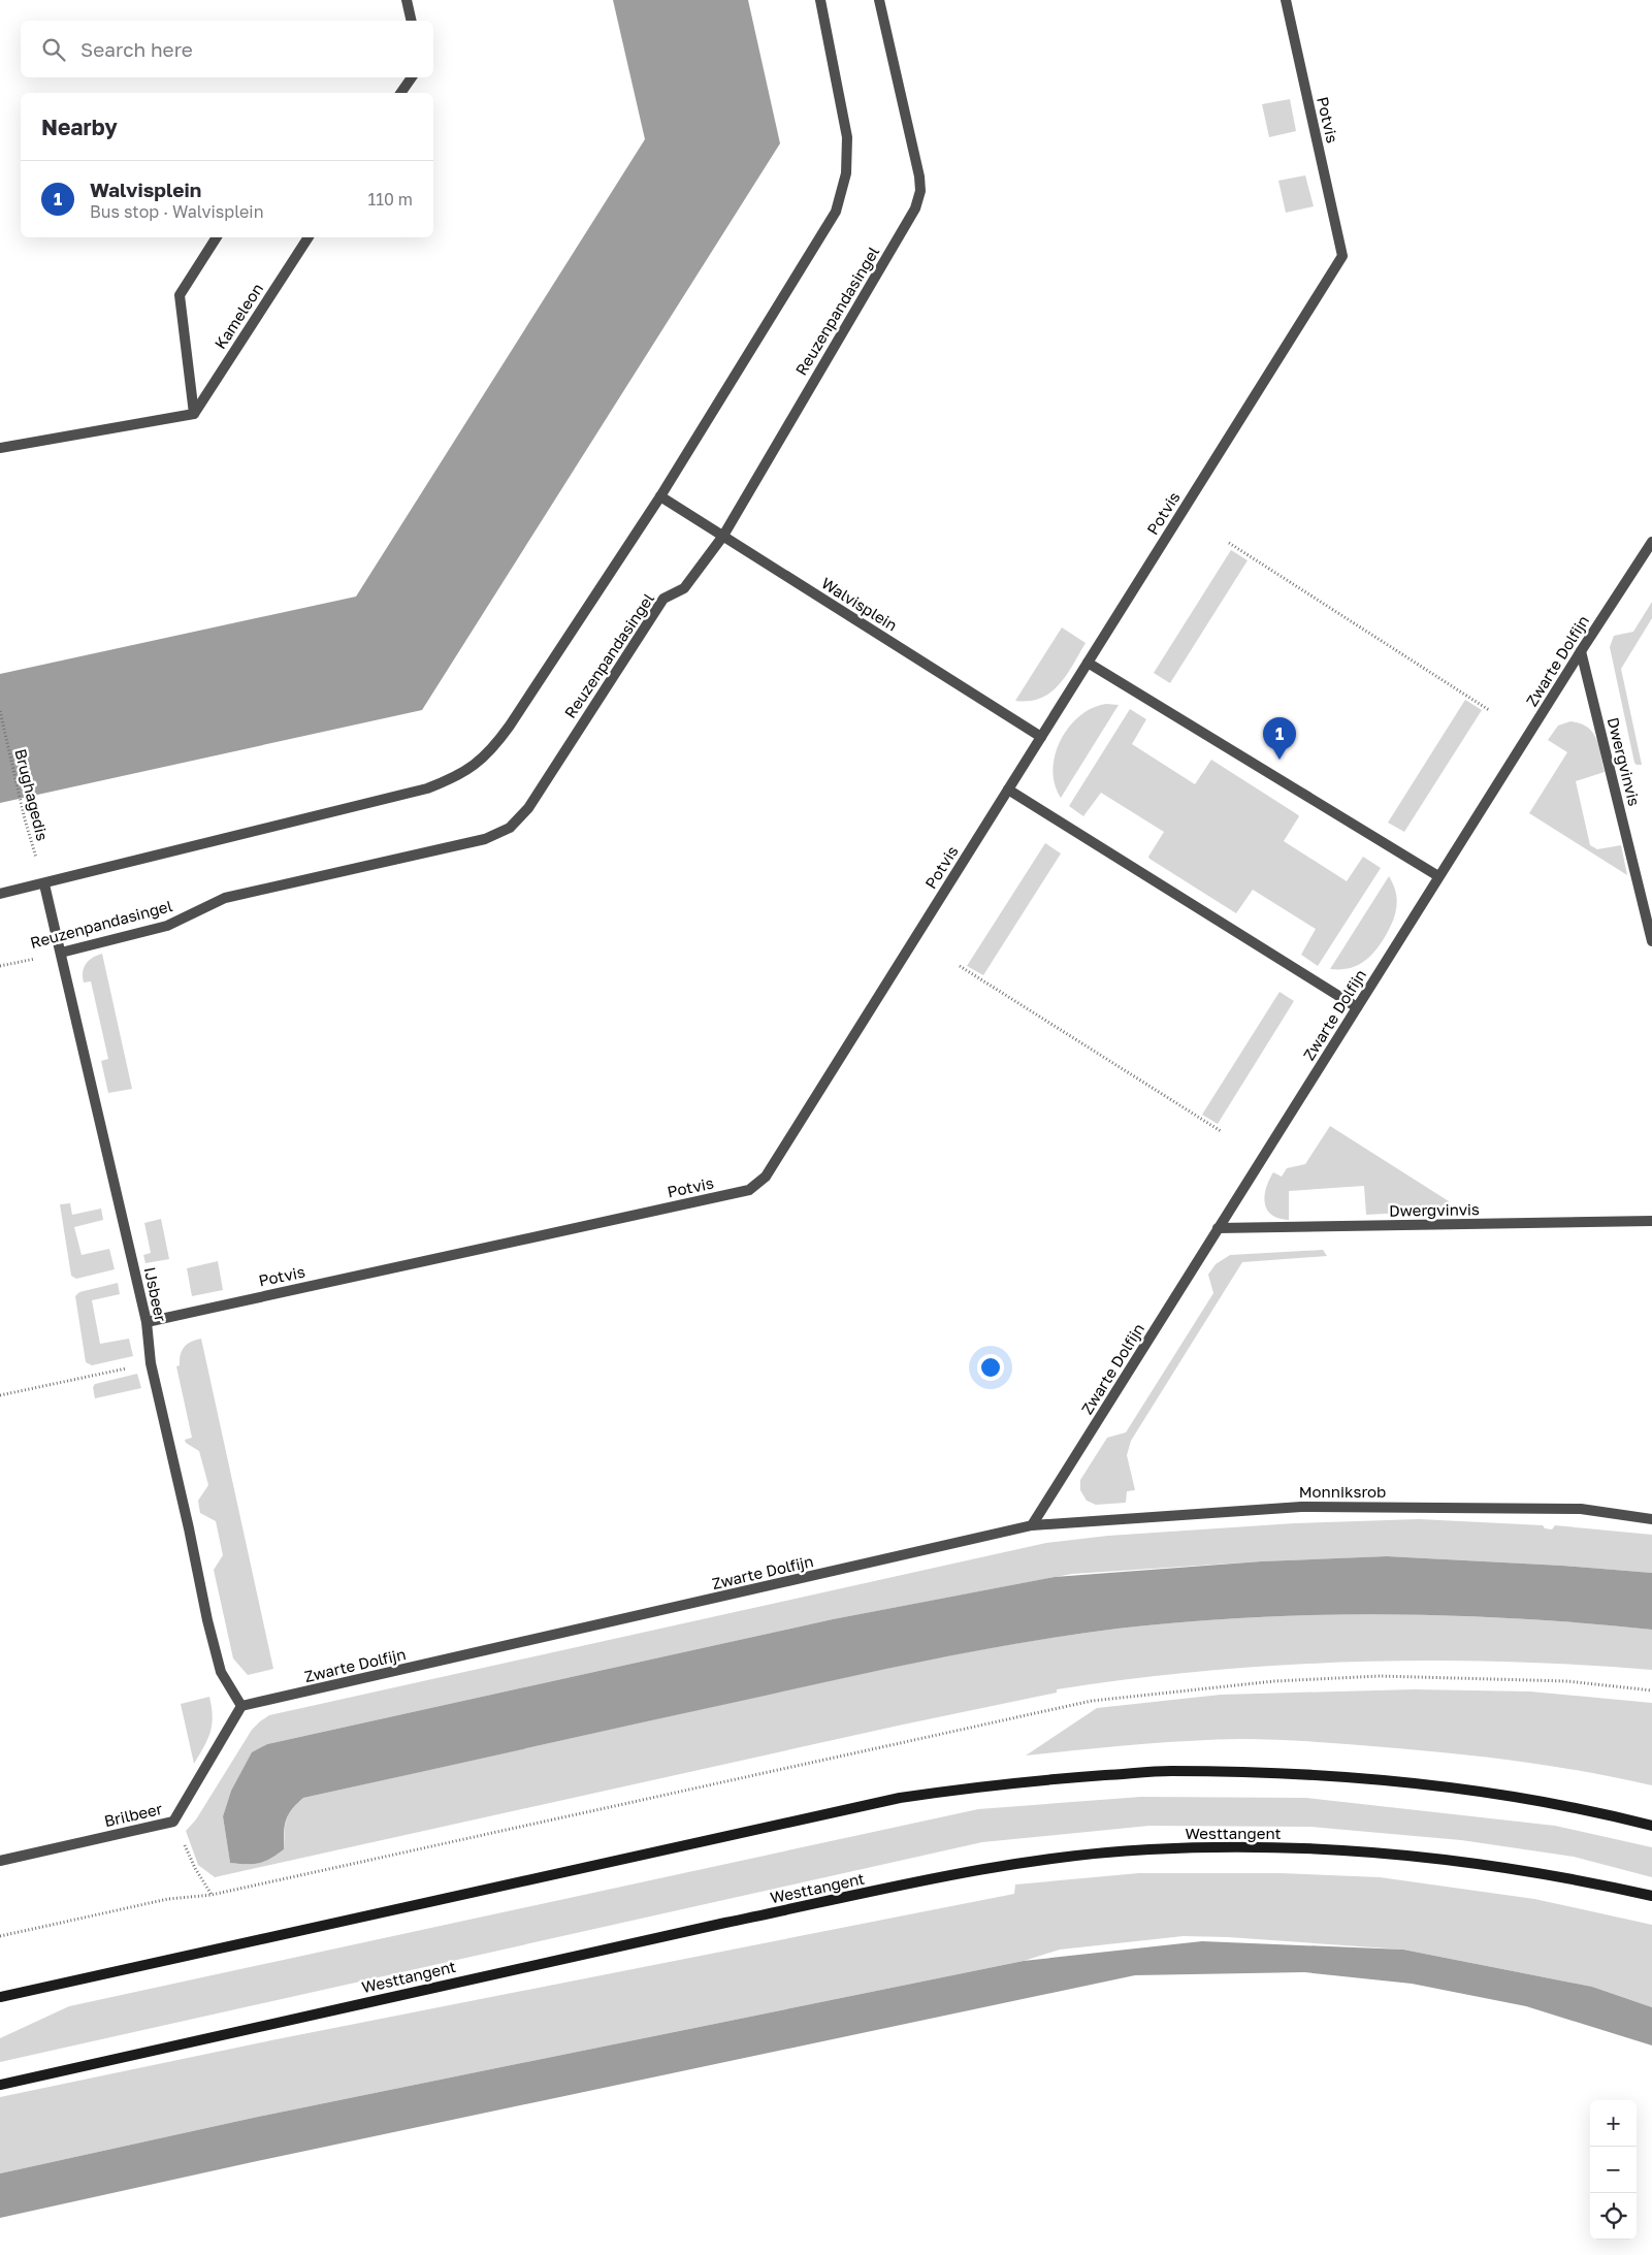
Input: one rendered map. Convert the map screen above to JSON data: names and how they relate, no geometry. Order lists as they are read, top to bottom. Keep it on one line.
{"streets":{"main road":["Westtangent"],"street":["Potvis","Reuzenpandasingel","Kameleon","Walvisplein","Zwarte Dolfijn","Dwergvinvis","IJsbeer","Monniksrob","Brilbeer"],"path":["Brughagedis"]},"crossings":[["Potvis","Walvisplein"],["Potvis","IJsbeer"],["Reuzenpandasingel","Walvisplein"],["Reuzenpandasingel","IJsbeer"],["Zwarte Dolfijn","Dwergvinvis"],["Zwarte Dolfijn","IJsbeer"],["Zwarte Dolfijn","Monniksrob"],["Zwarte Dolfijn","Brilbeer"],["Brughagedis","IJsbeer"],["IJsbeer","Brilbeer"]],"page":{"search":"Search here","heading":"Nearby","list":[{"mark":"1","name":"Walvisplein","note":"Bus stop · Walvisplein","value":"110 m"}],"pins":"1","map_buttons":["+","−"]}}
